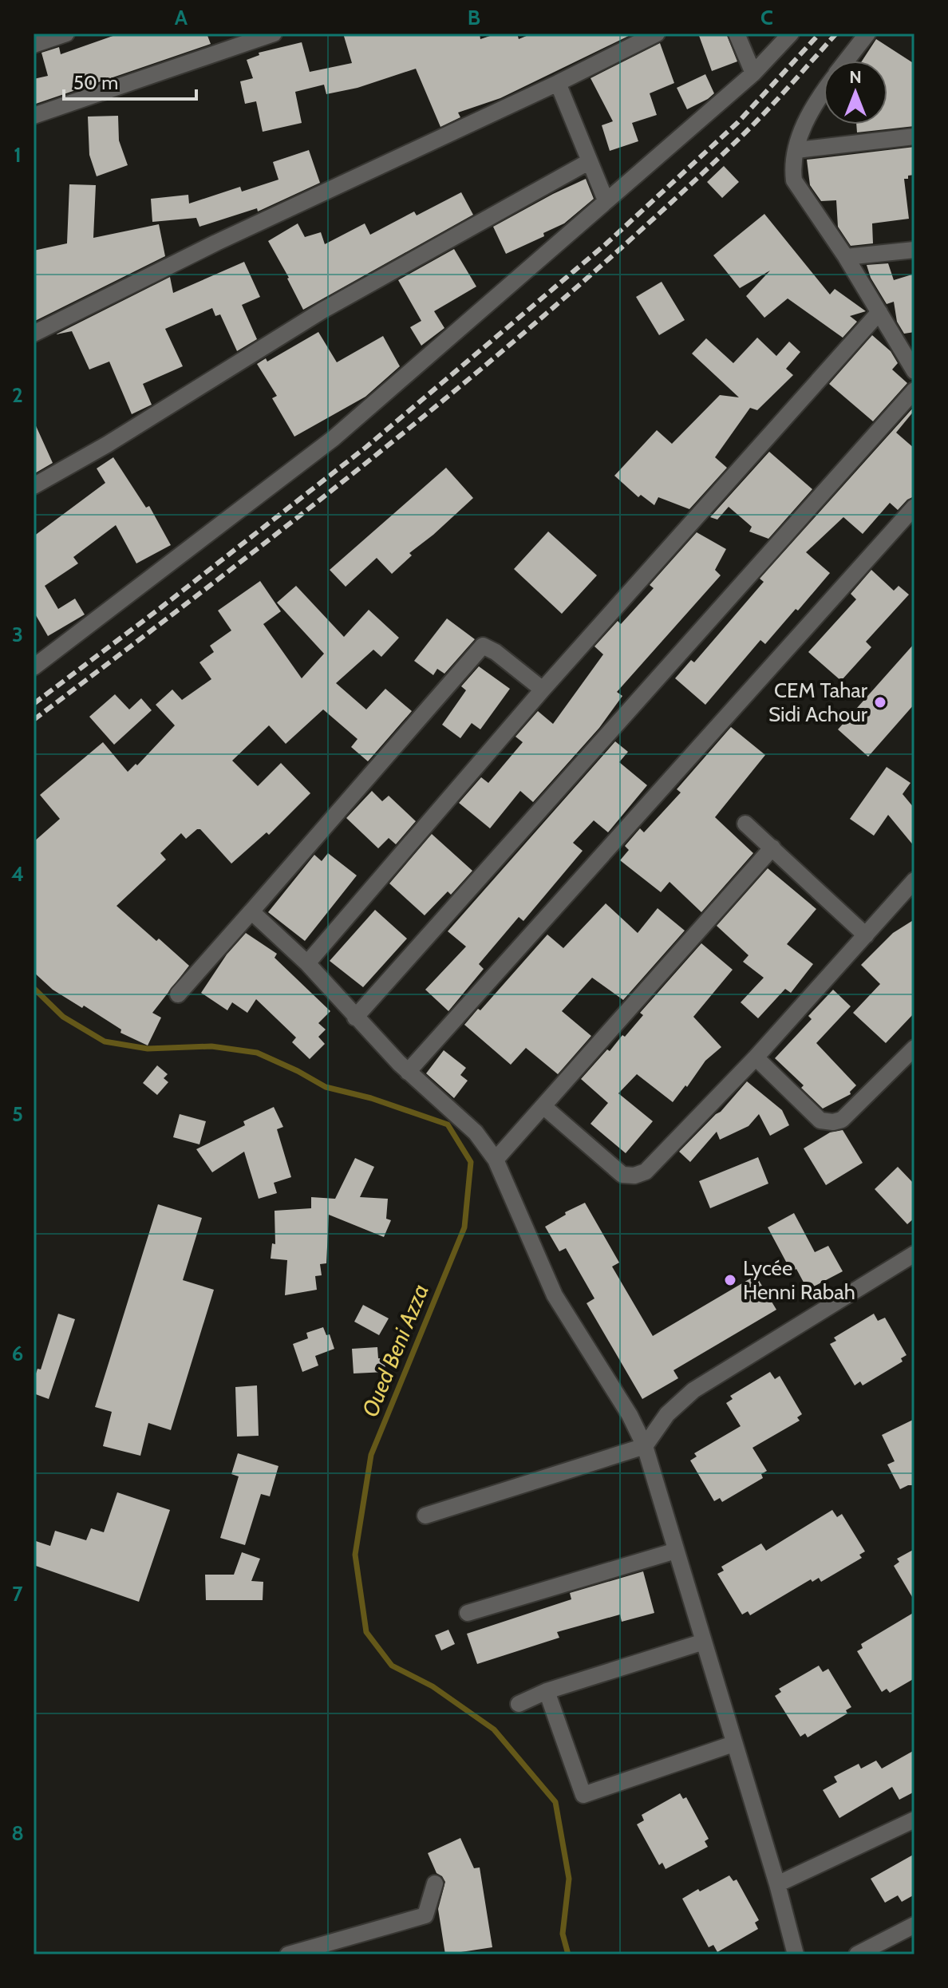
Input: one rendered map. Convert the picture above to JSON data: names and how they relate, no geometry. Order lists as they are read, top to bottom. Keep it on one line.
{"water":["Oued Beni Azza"],"places":["CEM Tahar Sidi Achour","Lycée Henni Rabah"],"scale_bar":"50 m","north":"top","grid":{"columns":["A","B","C"],"rows":["1","2","3","4","5","6","7","8"]}}
